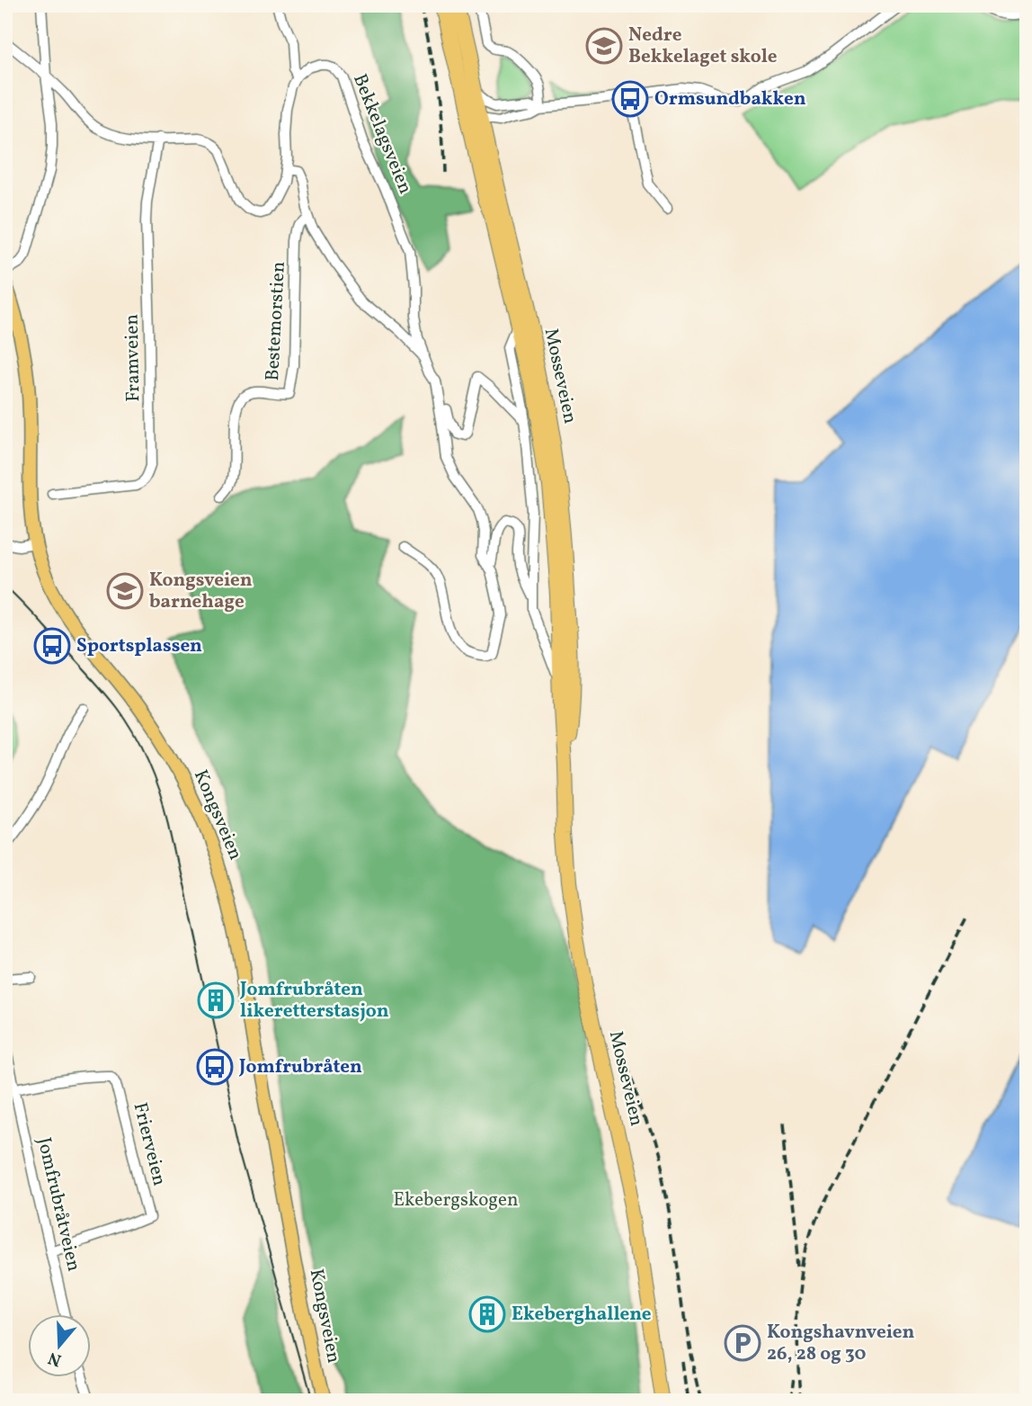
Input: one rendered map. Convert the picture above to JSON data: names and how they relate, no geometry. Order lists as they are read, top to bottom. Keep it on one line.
{"streets":{"highway":["Mosseveien"],"main road":["Kongsveien"],"street":["Bekkelagsveien","Bestemorstien","Framveien","Frierveien","Jomfrubråtveien"]},"crossings":[["Bekkelagsveien","Mosseveien"],["Frierveien","Jomfrubråtveien"]],"parks":["Ekebergskogen"],"places":{"school or university":["Nedre Bekkelaget skole","Kongsveien barnehage"],"bus stop":["Ormsundbakken","Sportsplassen","Jomfrubråten"],"building":["Jomfrubråten likeretterstasjon","Ekeberghallene"],"parking":["Kongshavnveien 26, 28 og 30"]},"north":"bottom"}
